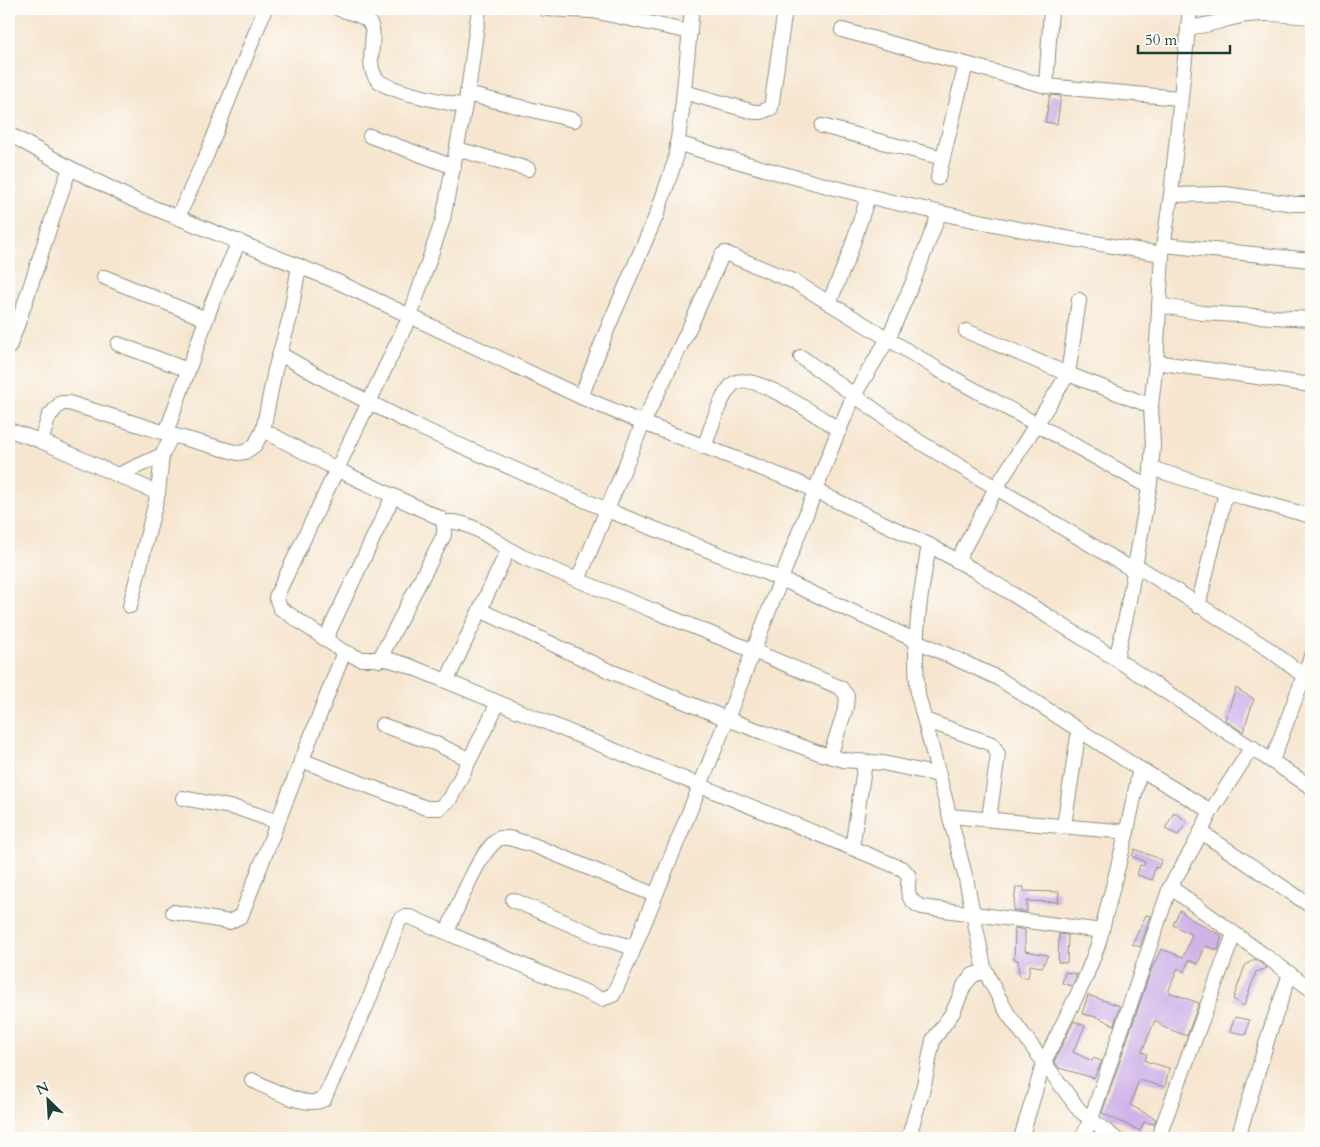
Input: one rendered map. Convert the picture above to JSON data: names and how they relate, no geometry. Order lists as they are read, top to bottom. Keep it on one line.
{"scale_bar":"50 m","north":"top left"}
